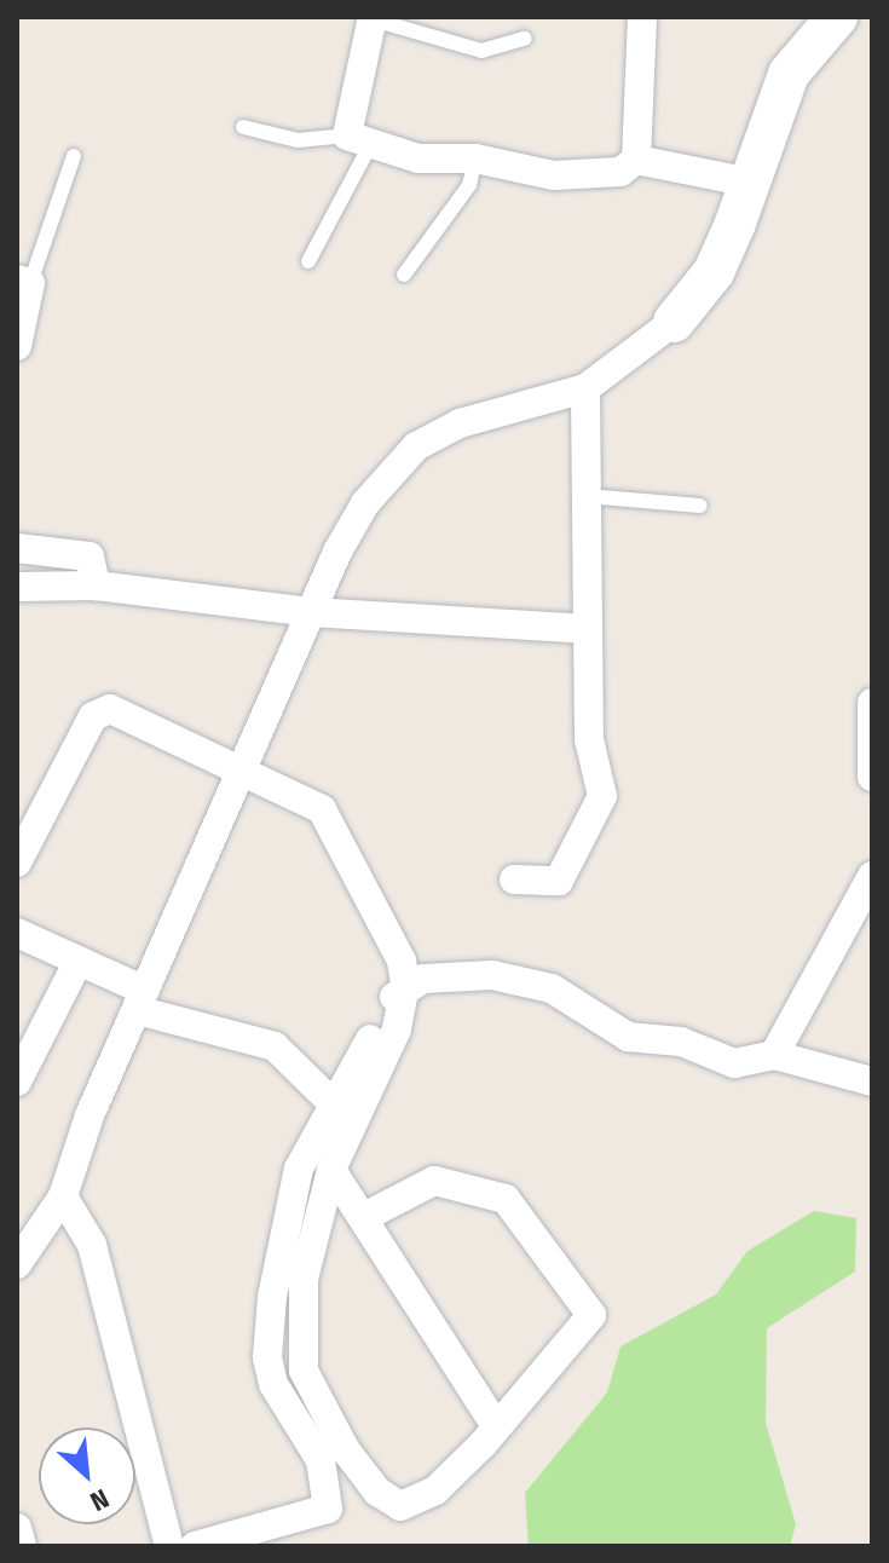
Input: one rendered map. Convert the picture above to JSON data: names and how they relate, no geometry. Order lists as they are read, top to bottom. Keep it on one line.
{"north":"bottom right"}
